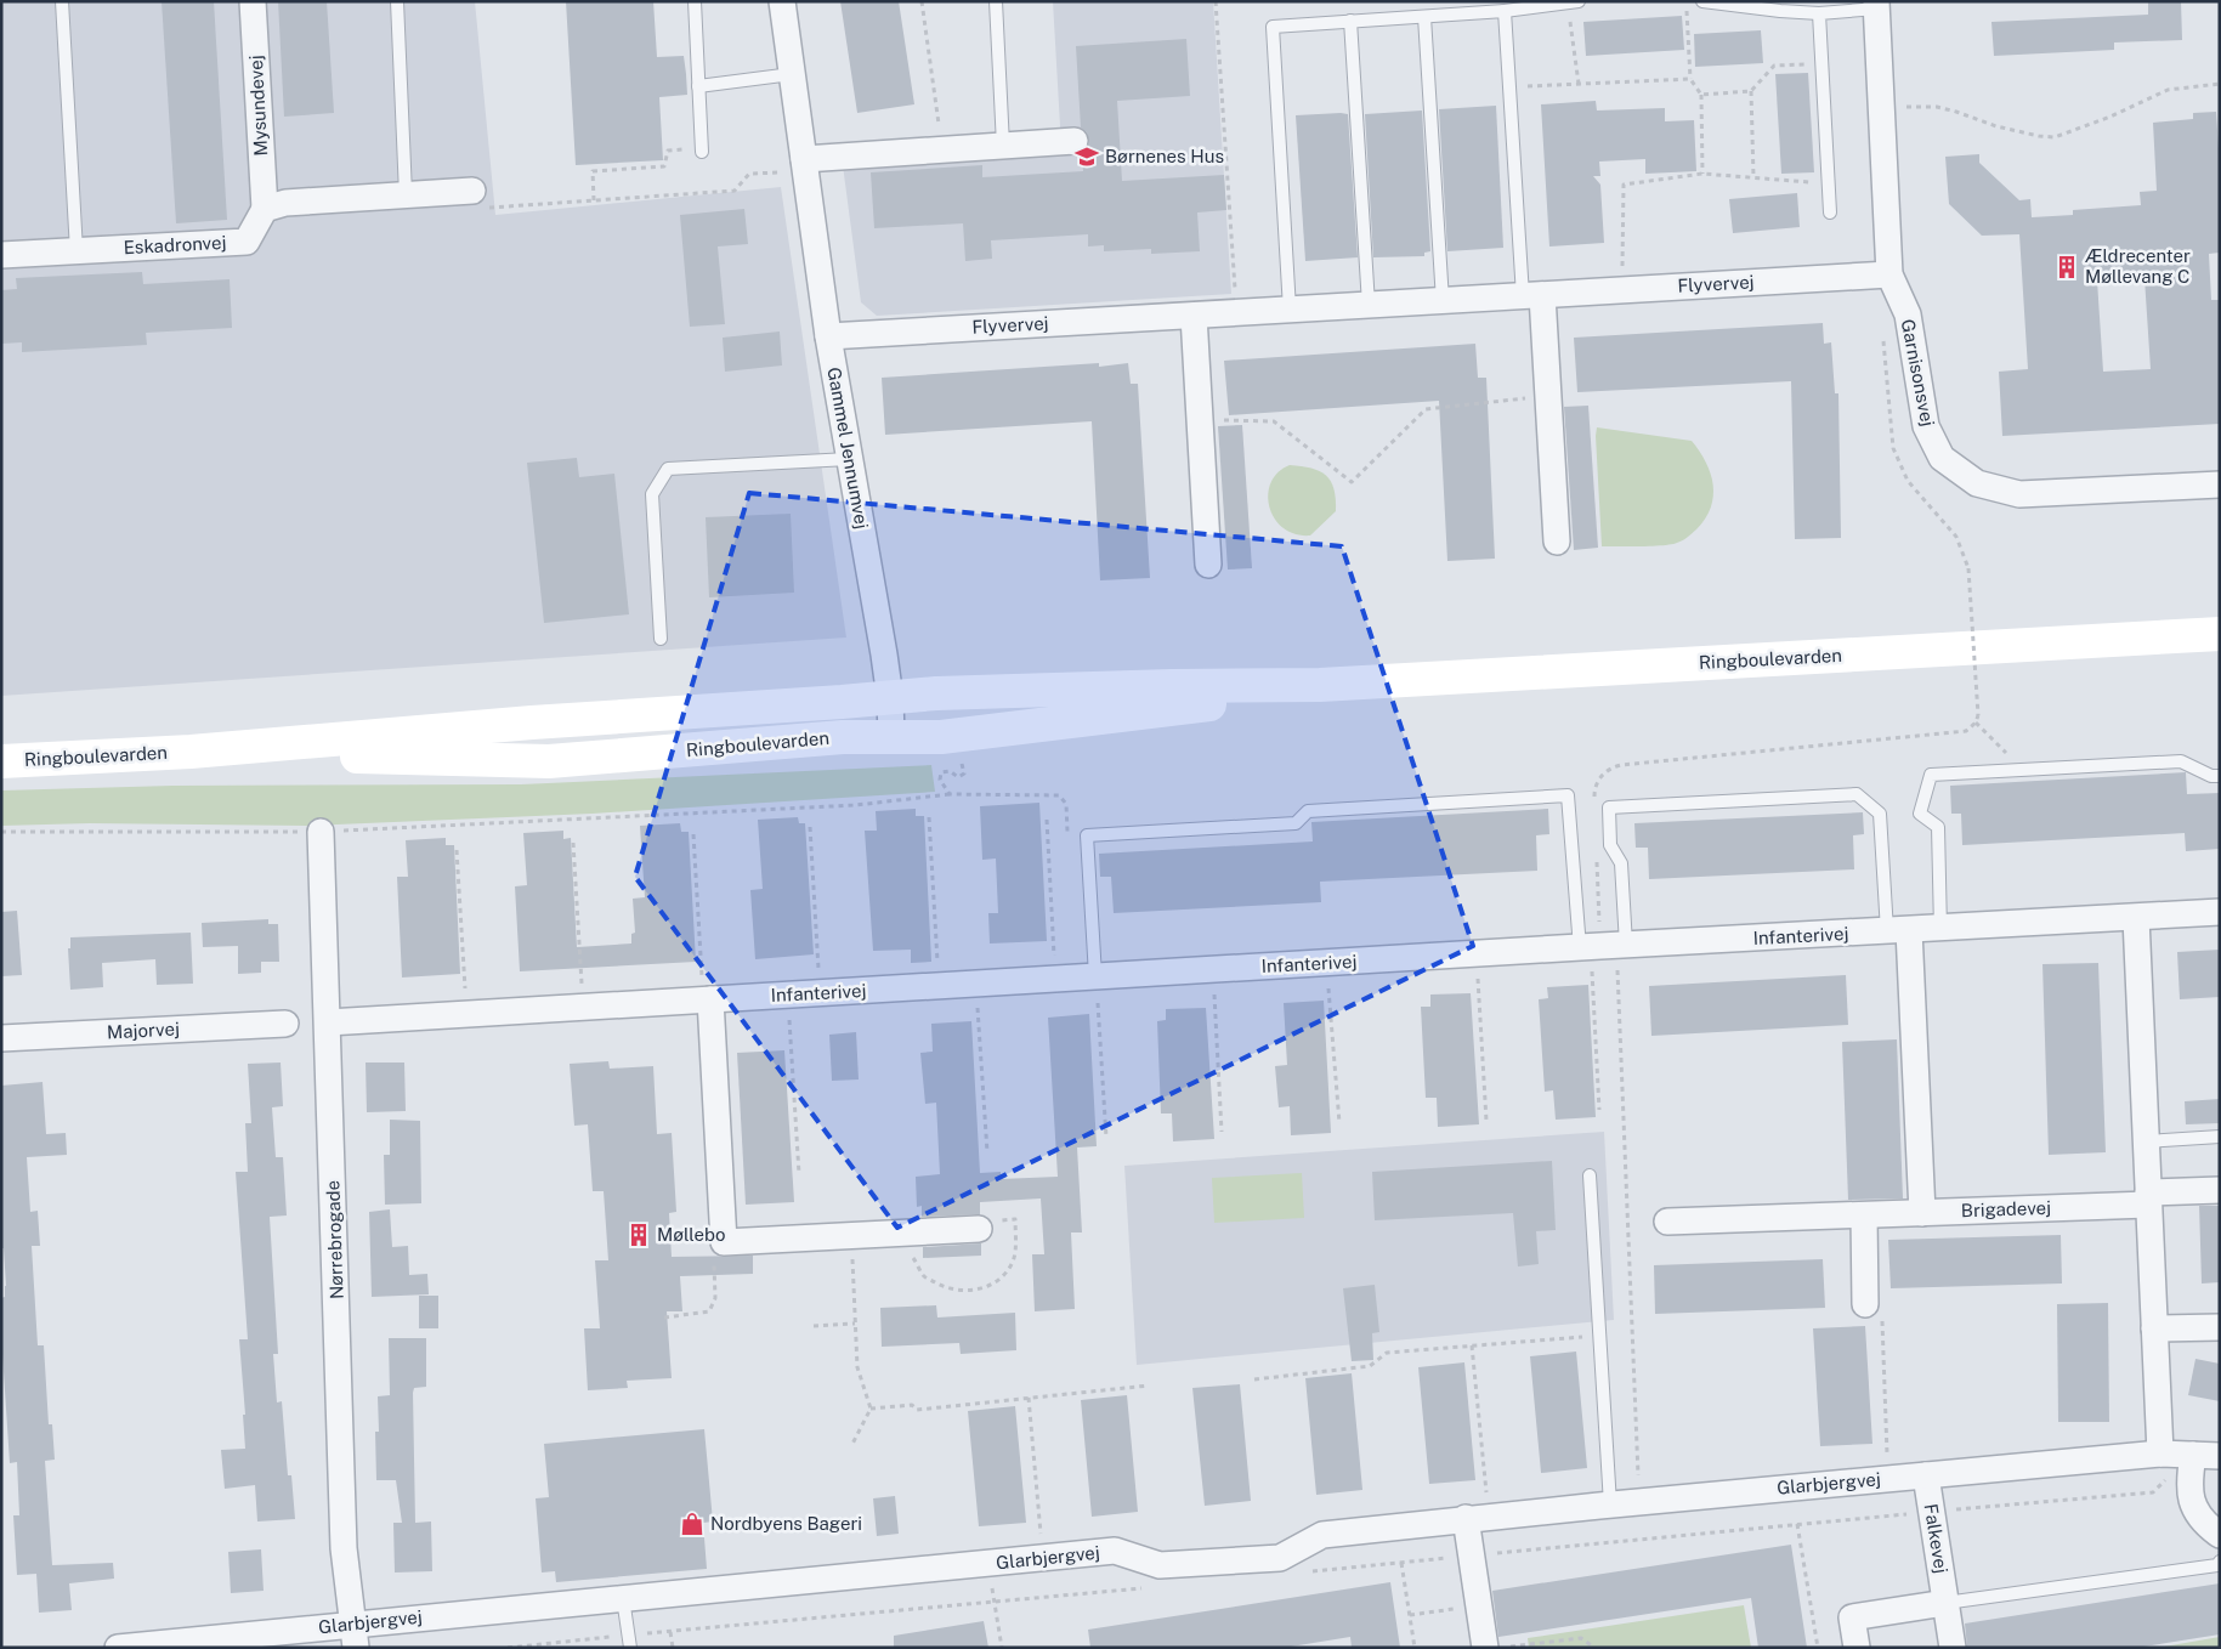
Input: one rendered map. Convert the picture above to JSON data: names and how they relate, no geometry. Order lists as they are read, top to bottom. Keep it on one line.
{"streets":{"main road":["Ringboulevarden"],"street":["Mysundevej","Eskadronvej","Flyvervej","Garnisonsvej","Gammel Jennumvej","Infanterivej","Majorvej","Brigadevej","Nørrebrogade","Glarbjergvej","Falkevej"]},"crossings":[["Mysundevej","Eskadronvej"],["Flyvervej","Garnisonsvej"],["Flyvervej","Gammel Jennumvej"],["Gammel Jennumvej","Ringboulevarden"],["Infanterivej","Nørrebrogade"],["Nørrebrogade","Glarbjergvej"],["Glarbjergvej","Falkevej"]],"places":{"school or university":["Børnenes Hus"],"building":["Ældrecenter Møllevang C","Møllebo"],"shop":["Nordbyens Bageri"]}}
